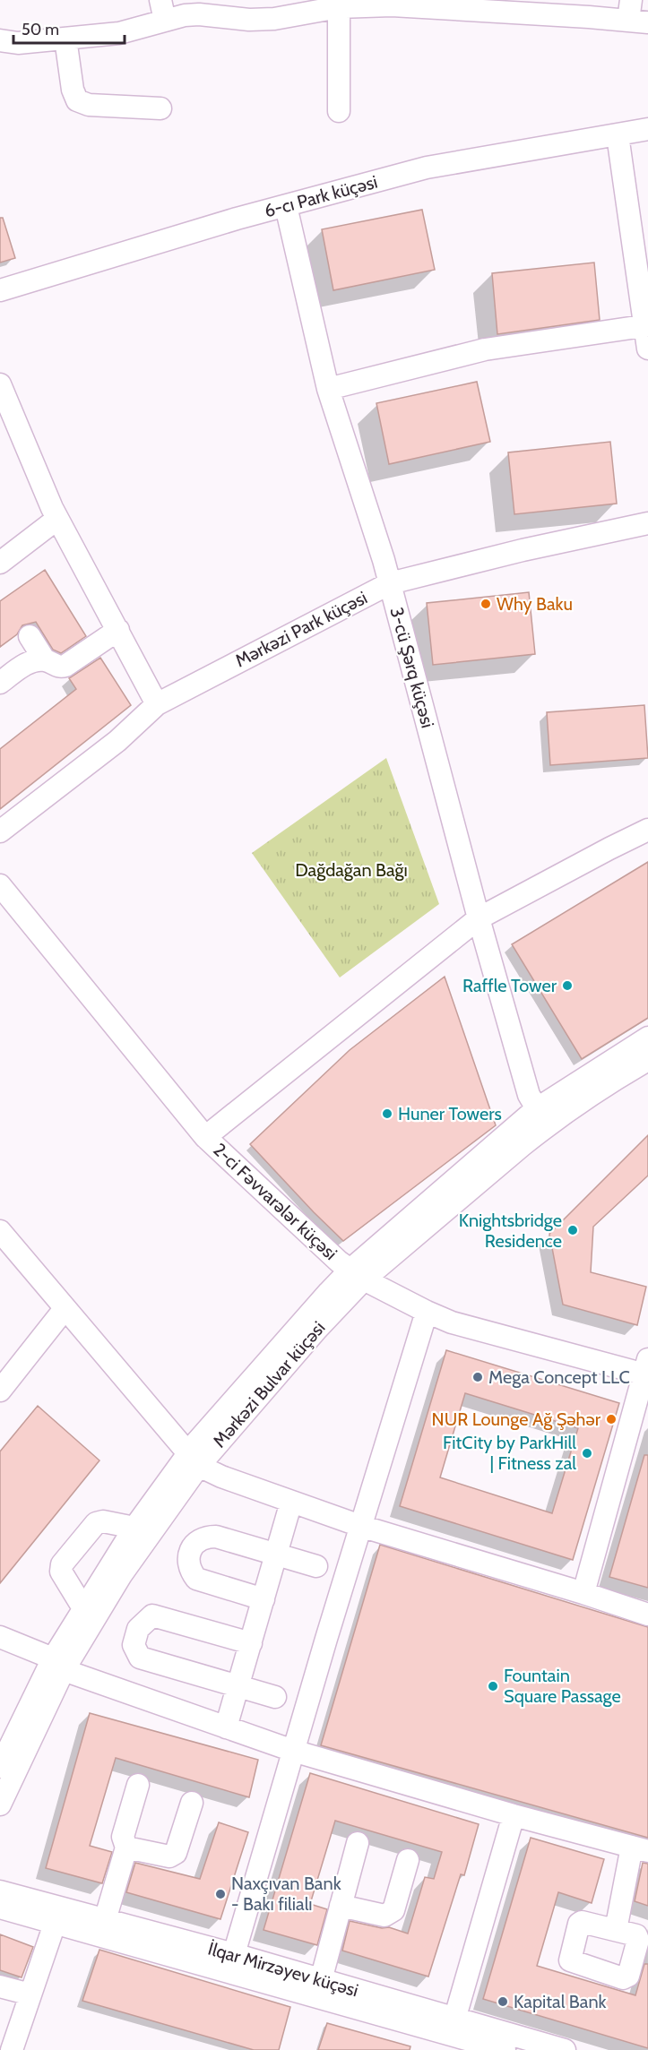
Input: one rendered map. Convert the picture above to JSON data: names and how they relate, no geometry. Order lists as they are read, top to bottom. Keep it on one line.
{"streets":{"street":["6-cı Park küçəsi","Mərkəzi Park küçəsi","3-cü Şərq küçəsi","2-ci Fəvvarələr küçəsi","Mərkəzi Bulvar küçəsi","İlqar Mirzəyev küçəsi"]},"crossings":[["6-cı Park küçəsi","3-cü Şərq küçəsi"],["Mərkəzi Park küçəsi","3-cü Şərq küçəsi"],["3-cü Şərq küçəsi","Mərkəzi Bulvar küçəsi"],["2-ci Fəvvarələr küçəsi","Mərkəzi Bulvar küçəsi"]],"parks":["Dağdağan Bağı"],"places":["Why Baku","Raffle Tower","Huner Towers","Knightsbridge Residence","Mega Concept LLC","NUR Lounge Ağ Şəhər","FitCity by ParkHill | Fitness zal","Fountain Square Passage","Naxçıvan Bank - Bakı filialı","Kapital Bank"],"scale_bar":"50 m"}
